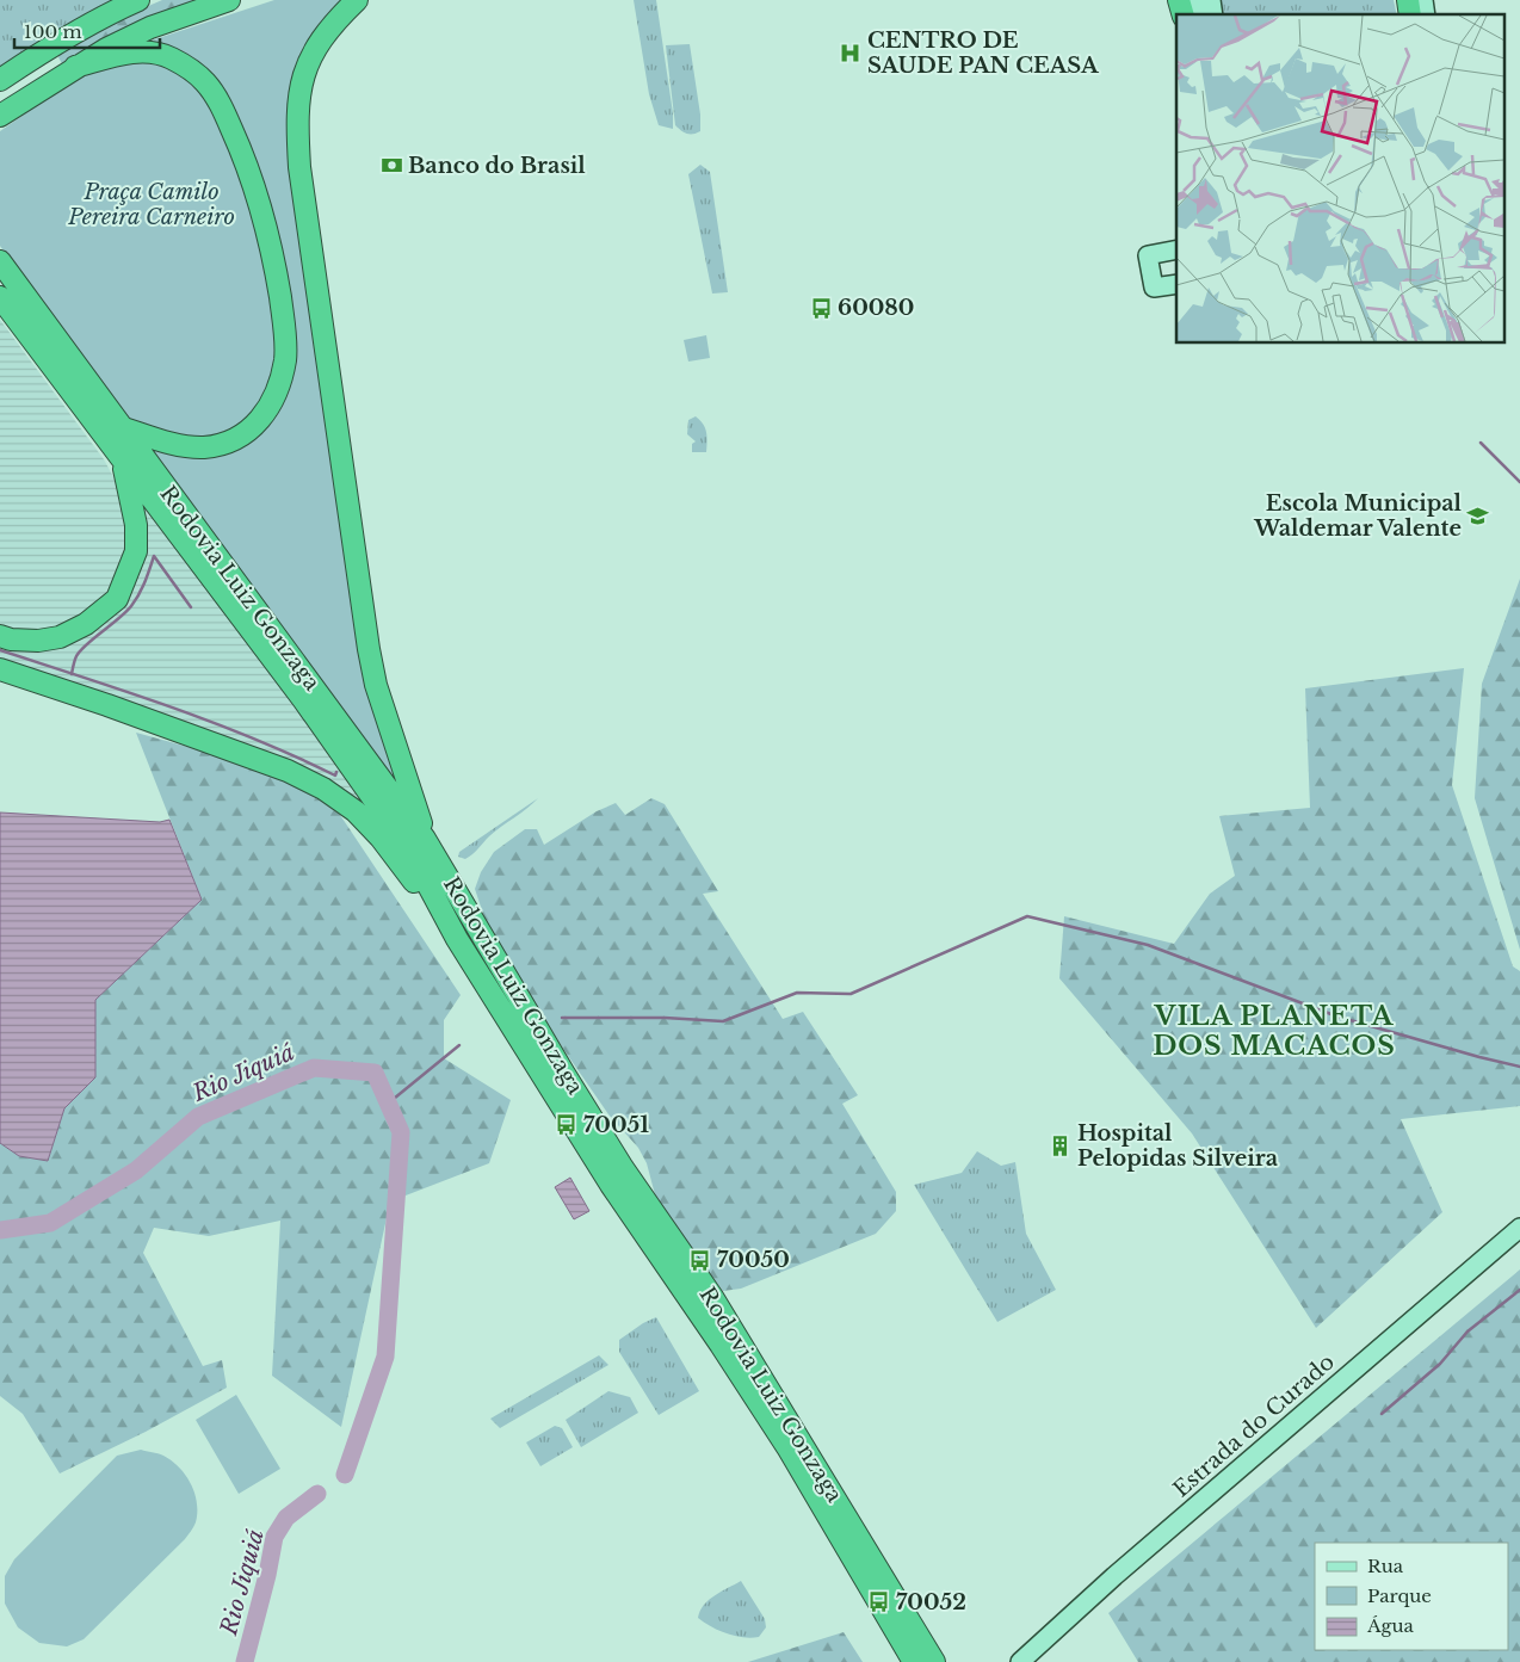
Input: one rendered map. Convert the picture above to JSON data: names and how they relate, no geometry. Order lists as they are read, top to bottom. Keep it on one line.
{"streets":{"highway":["Rodovia Luiz Gonzaga"],"main road":["Estrada do Curado"]},"districts":["VILA PLANETA DOS MACACOS"],"water":["Rio Jiquiá"],"parks":["Praça Camilo Pereira Carneiro"],"places":{"hospital":["CENTRO DE SAUDE PAN CEASA"],"bank":["Banco do Brasil"],"bus stop":["60080","70051","70050","70052"],"school or university":["Escola Municipal Waldemar Valente"],"building":["Hospital Pelopidas Silveira"]},"legend":["Rua","Parque","Água"],"scale_bar":"100 m"}
